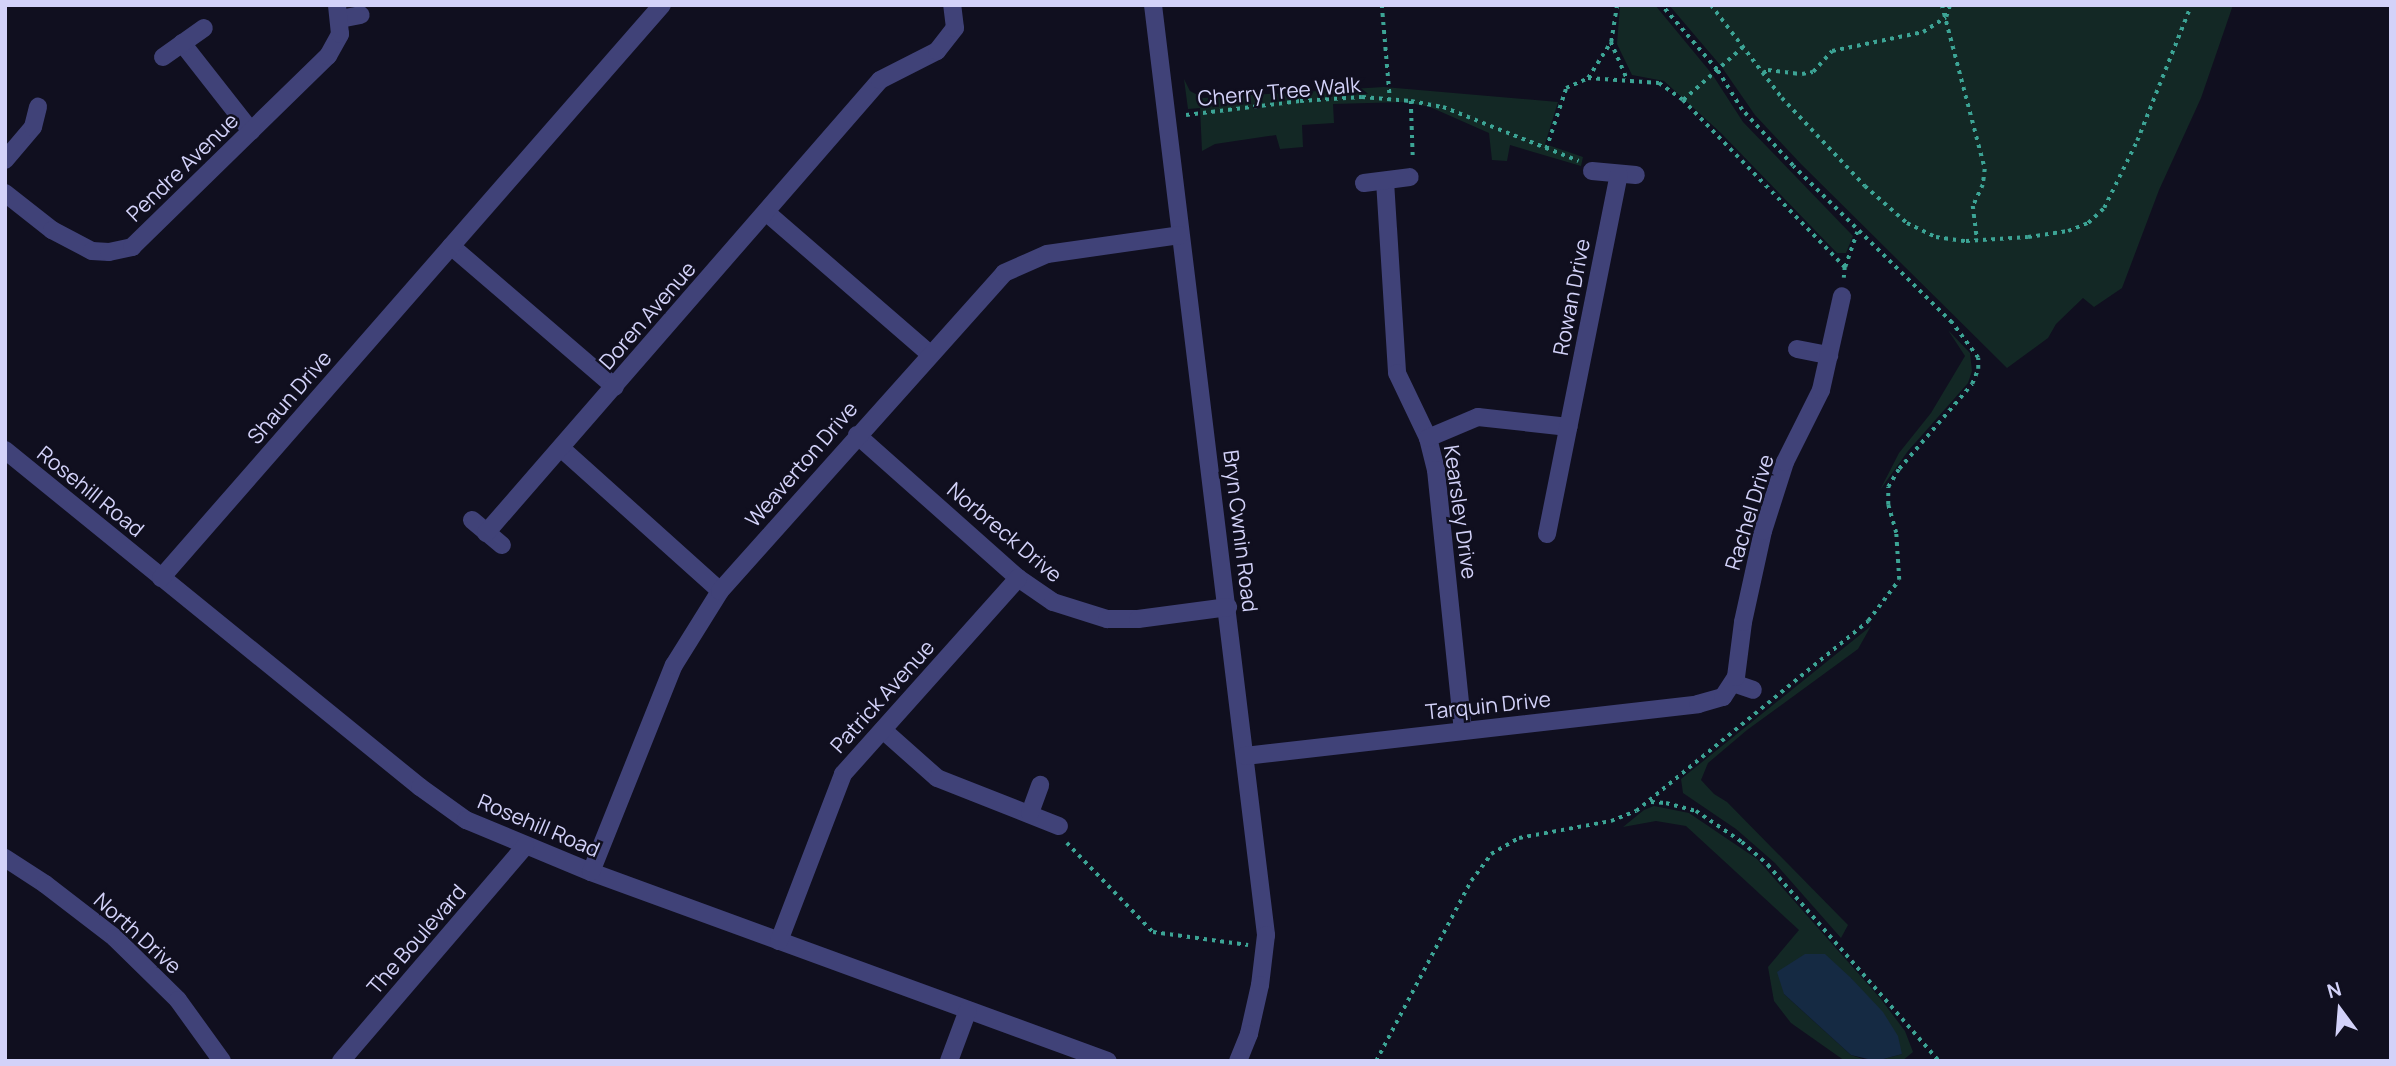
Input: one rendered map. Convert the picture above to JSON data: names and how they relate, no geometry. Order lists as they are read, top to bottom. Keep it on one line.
{"streets":{"street":["Pendre Avenue","Rowan Drive","Doren Avenue","Shaun Drive","Weaverton Drive","Rosehill Road","Kearsley Drive","Rachel Drive","Bryn Cwnin Road","Norbreck Drive","Patrick Avenue","Tarquin Drive","North Drive","The Boulevard"],"path":["Cherry Tree Walk"]},"crossings":[["Cherry Tree Walk","Rowan Drive"],["Cherry Tree Walk","Bryn Cwnin Road"],["Shaun Drive","Rosehill Road"],["Weaverton Drive","Rosehill Road"],["Weaverton Drive","Bryn Cwnin Road"],["Weaverton Drive","Norbreck Drive"],["Rosehill Road","Patrick Avenue"],["Rosehill Road","The Boulevard"],["Kearsley Drive","Tarquin Drive"],["Rachel Drive","Tarquin Drive"],["Bryn Cwnin Road","Norbreck Drive"],["Bryn Cwnin Road","Tarquin Drive"],["Norbreck Drive","Patrick Avenue"]],"north":"top"}
